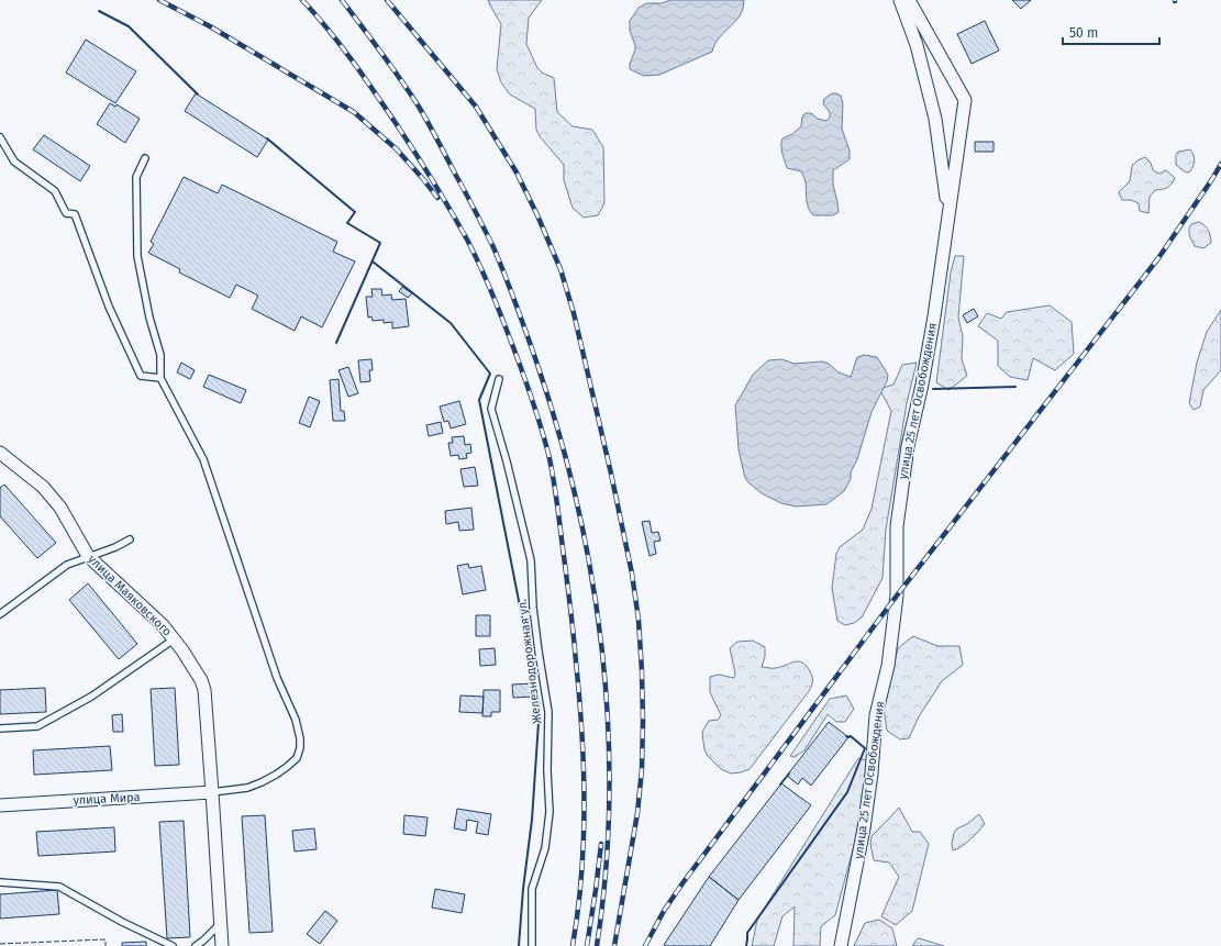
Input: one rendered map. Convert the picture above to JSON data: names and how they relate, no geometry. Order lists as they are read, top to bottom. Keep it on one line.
{"streets":{"street":["улица 25 лет Освобождения","улица Маяковского","улица Мира"],"lane":["Железнодорожная ул."]},"crossings":[["улица Маяковского","улица Мира"]],"scale_bar":"50 m"}
